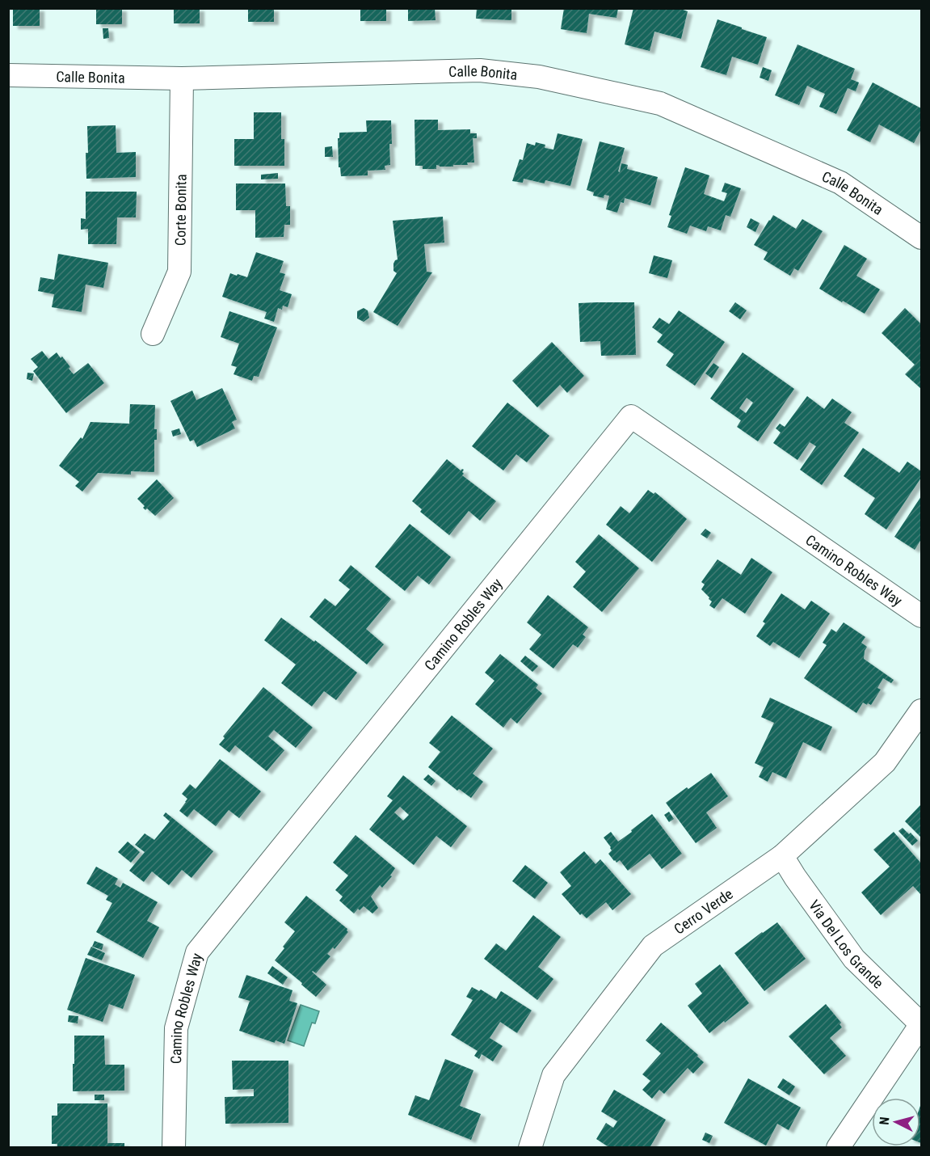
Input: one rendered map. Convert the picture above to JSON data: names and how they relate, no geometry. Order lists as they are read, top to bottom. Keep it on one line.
{"streets":{"street":["Calle Bonita","Corte Bonita","Camino Robles Way","Cerro Verde","Via Del Los Grande"]},"crossings":[["Calle Bonita","Corte Bonita"],["Cerro Verde","Via Del Los Grande"]],"north":"left"}
